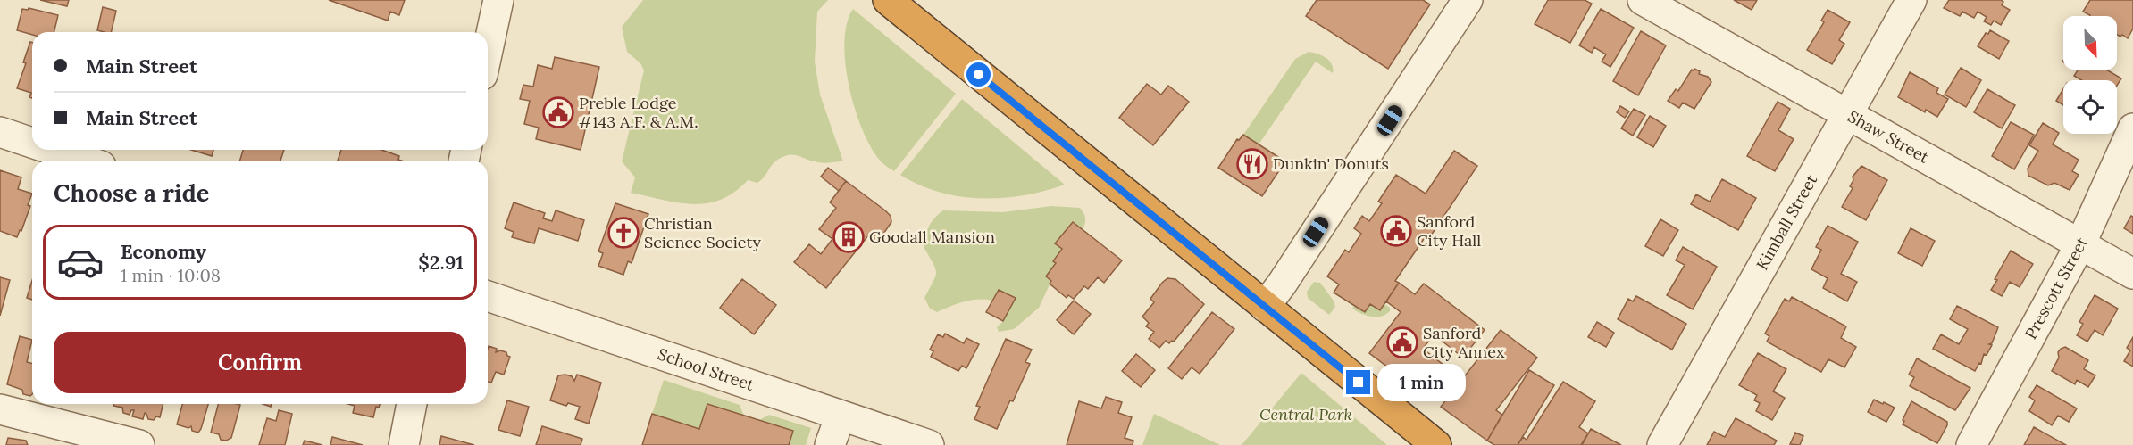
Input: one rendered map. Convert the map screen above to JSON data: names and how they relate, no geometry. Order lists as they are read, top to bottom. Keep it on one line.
{"streets":{"street":["Shaw Street","Kimball Street","Prescott Street","School Street"]},"crossings":[["Shaw Street","Kimball Street"],["Shaw Street","Prescott Street"]],"parks":["Central Park"],"places":{"public building":["Preble Lodge #143 A.F. & A.M.","Sanford City Hall","Sanford City Annex"],"restaurant":["Dunkin' Donuts"],"church":["Christian Science Society"],"building":["Goodall Mansion"]},"north":"bottom right","page":{"banner":["Main Street","Main Street"],"heading":"Choose a ride","list":[{"name":"Economy","note":"1 min · 10:08","value":"$2.91"}],"buttons":"Confirm","bubble":"1 min"}}
